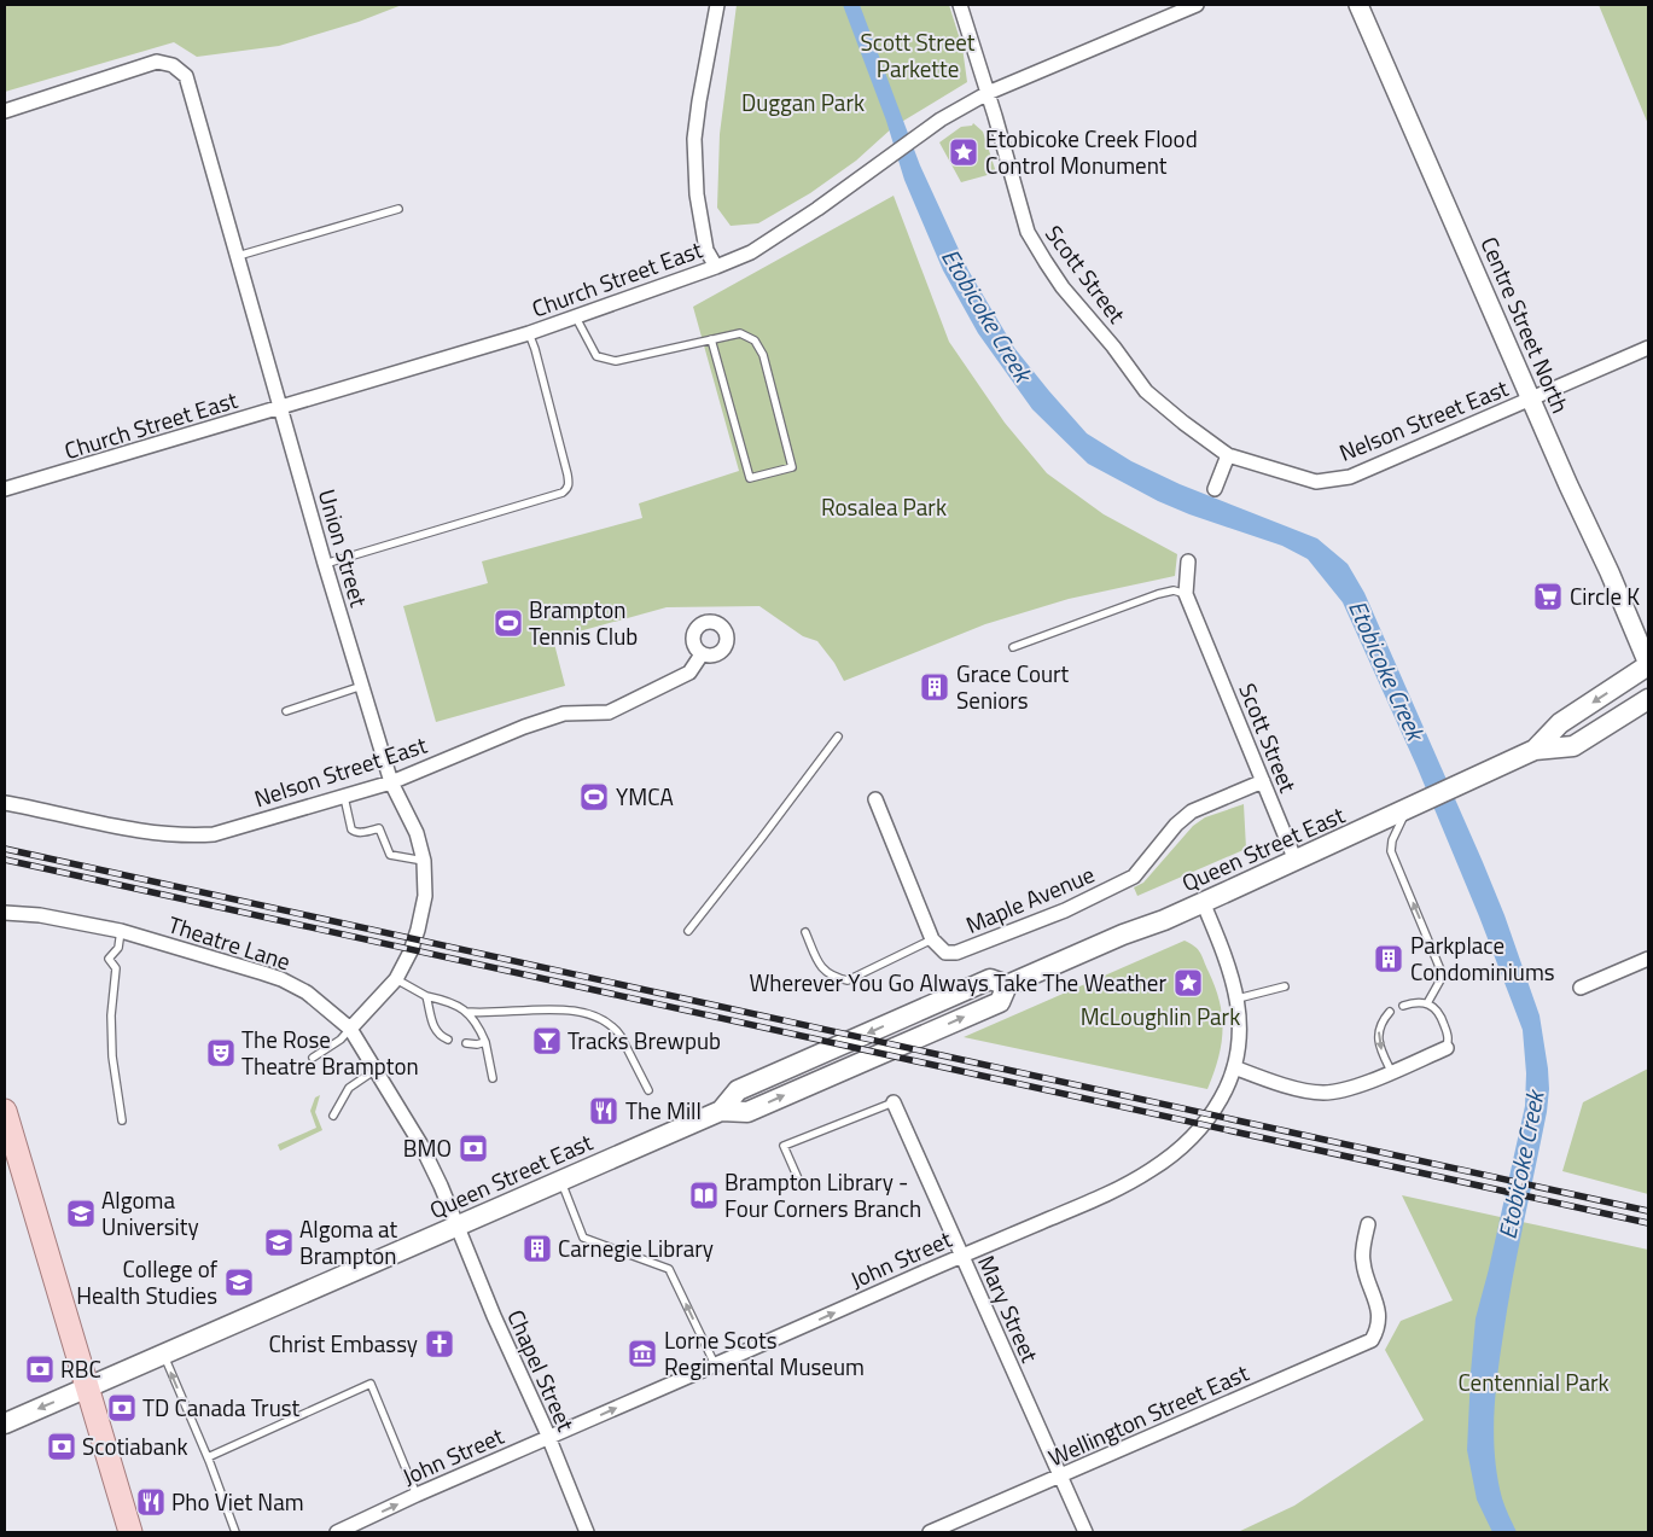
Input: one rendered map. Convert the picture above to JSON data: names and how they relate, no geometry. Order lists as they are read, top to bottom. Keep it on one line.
{"streets":{"main road":["Queen Street East"],"street":["Scott Street","Church Street East","Centre Street North","Nelson Street East","Union Street","Maple Avenue","Theatre Lane","John Street","Mary Street","Chapel Street","Wellington Street East"]},"crossings":[["Scott Street","Church Street East"],["Scott Street","Nelson Street East"],["Scott Street","Queen Street East"],["Scott Street","Maple Avenue"],["Church Street East","Union Street"],["Centre Street North","Nelson Street East"],["Centre Street North","Queen Street East"],["Nelson Street East","Union Street"],["Union Street","Theatre Lane"],["Queen Street East","Theatre Lane"],["Queen Street East","John Street"],["Queen Street East","Chapel Street"],["Theatre Lane","Chapel Street"],["John Street","Mary Street"],["John Street","Chapel Street"],["Mary Street","Wellington Street East"]],"one_way":["John Street"],"water":["Etobicoke Creek"],"parks":["Scott Street Parkette","Duggan Park","Rosalea Park","McLoughlin Park","Centennial Park"],"places":{"place":["Etobicoke Creek Flood Control Monument","Wherever You Go Always Take The Weather"],"supermarket":["Circle K"],"sports":["Brampton Tennis Club","YMCA"],"building":["Grace Court Seniors","Parkplace Condominiums","Carnegie Library"],"bar":["Tracks Brewpub"],"theatre":["The Rose Theatre Brampton"],"restaurant":["The Mill","Pho Viet Nam"],"bank":["BMO","RBC","TD Canada Trust","Scotiabank"],"library":["Brampton Library - Four Corners Branch"],"school or university":["Algoma University","Algoma at Brampton","College of Health Studies"],"church":["Christ Embassy"],"museum":["Lorne Scots Regimental Museum"]}}
